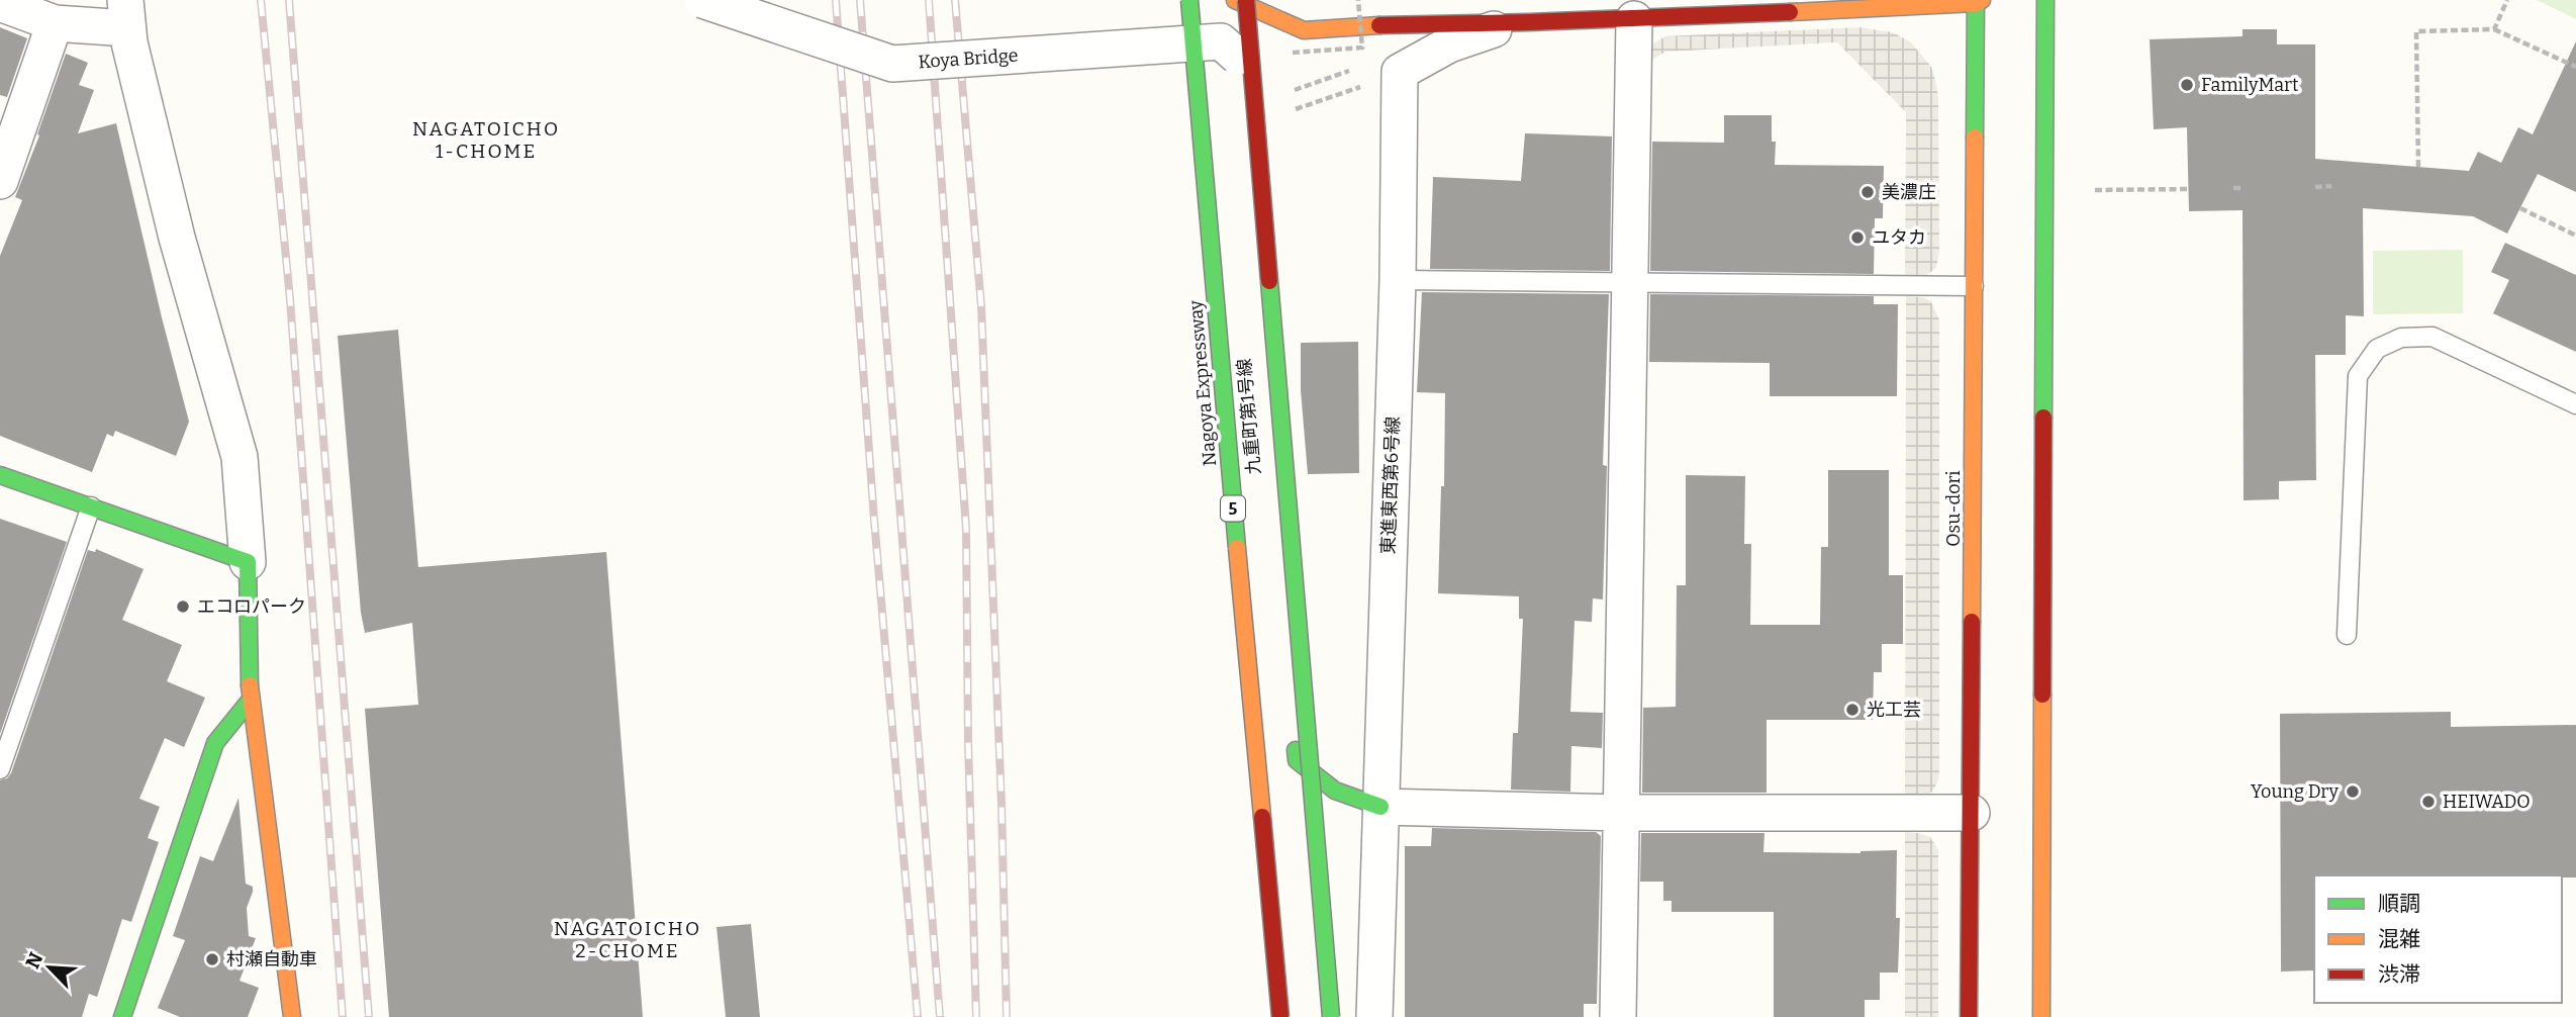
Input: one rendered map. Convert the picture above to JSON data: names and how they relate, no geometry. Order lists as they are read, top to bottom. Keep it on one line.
{"streets":{"main road":["Nagoya Expressway","九重町第1号線","5","Osu-dori"],"street":["Koya Bridge","東進東西第6号線"]},"crossings":[["Koya Bridge","九重町第1号線"],["九重町第1号線","東進東西第6号線"]],"districts":["NAGATOICHO 1-CHOME","NAGATOICHO 2-CHOME"],"places":["FamilyMart","美濃庄","ユタカ","エコロパーク","光工芸","Young Dry","HEIWADO","村瀬自動車"],"legend":["順調","混雑","渋滞"],"north":"top left"}
